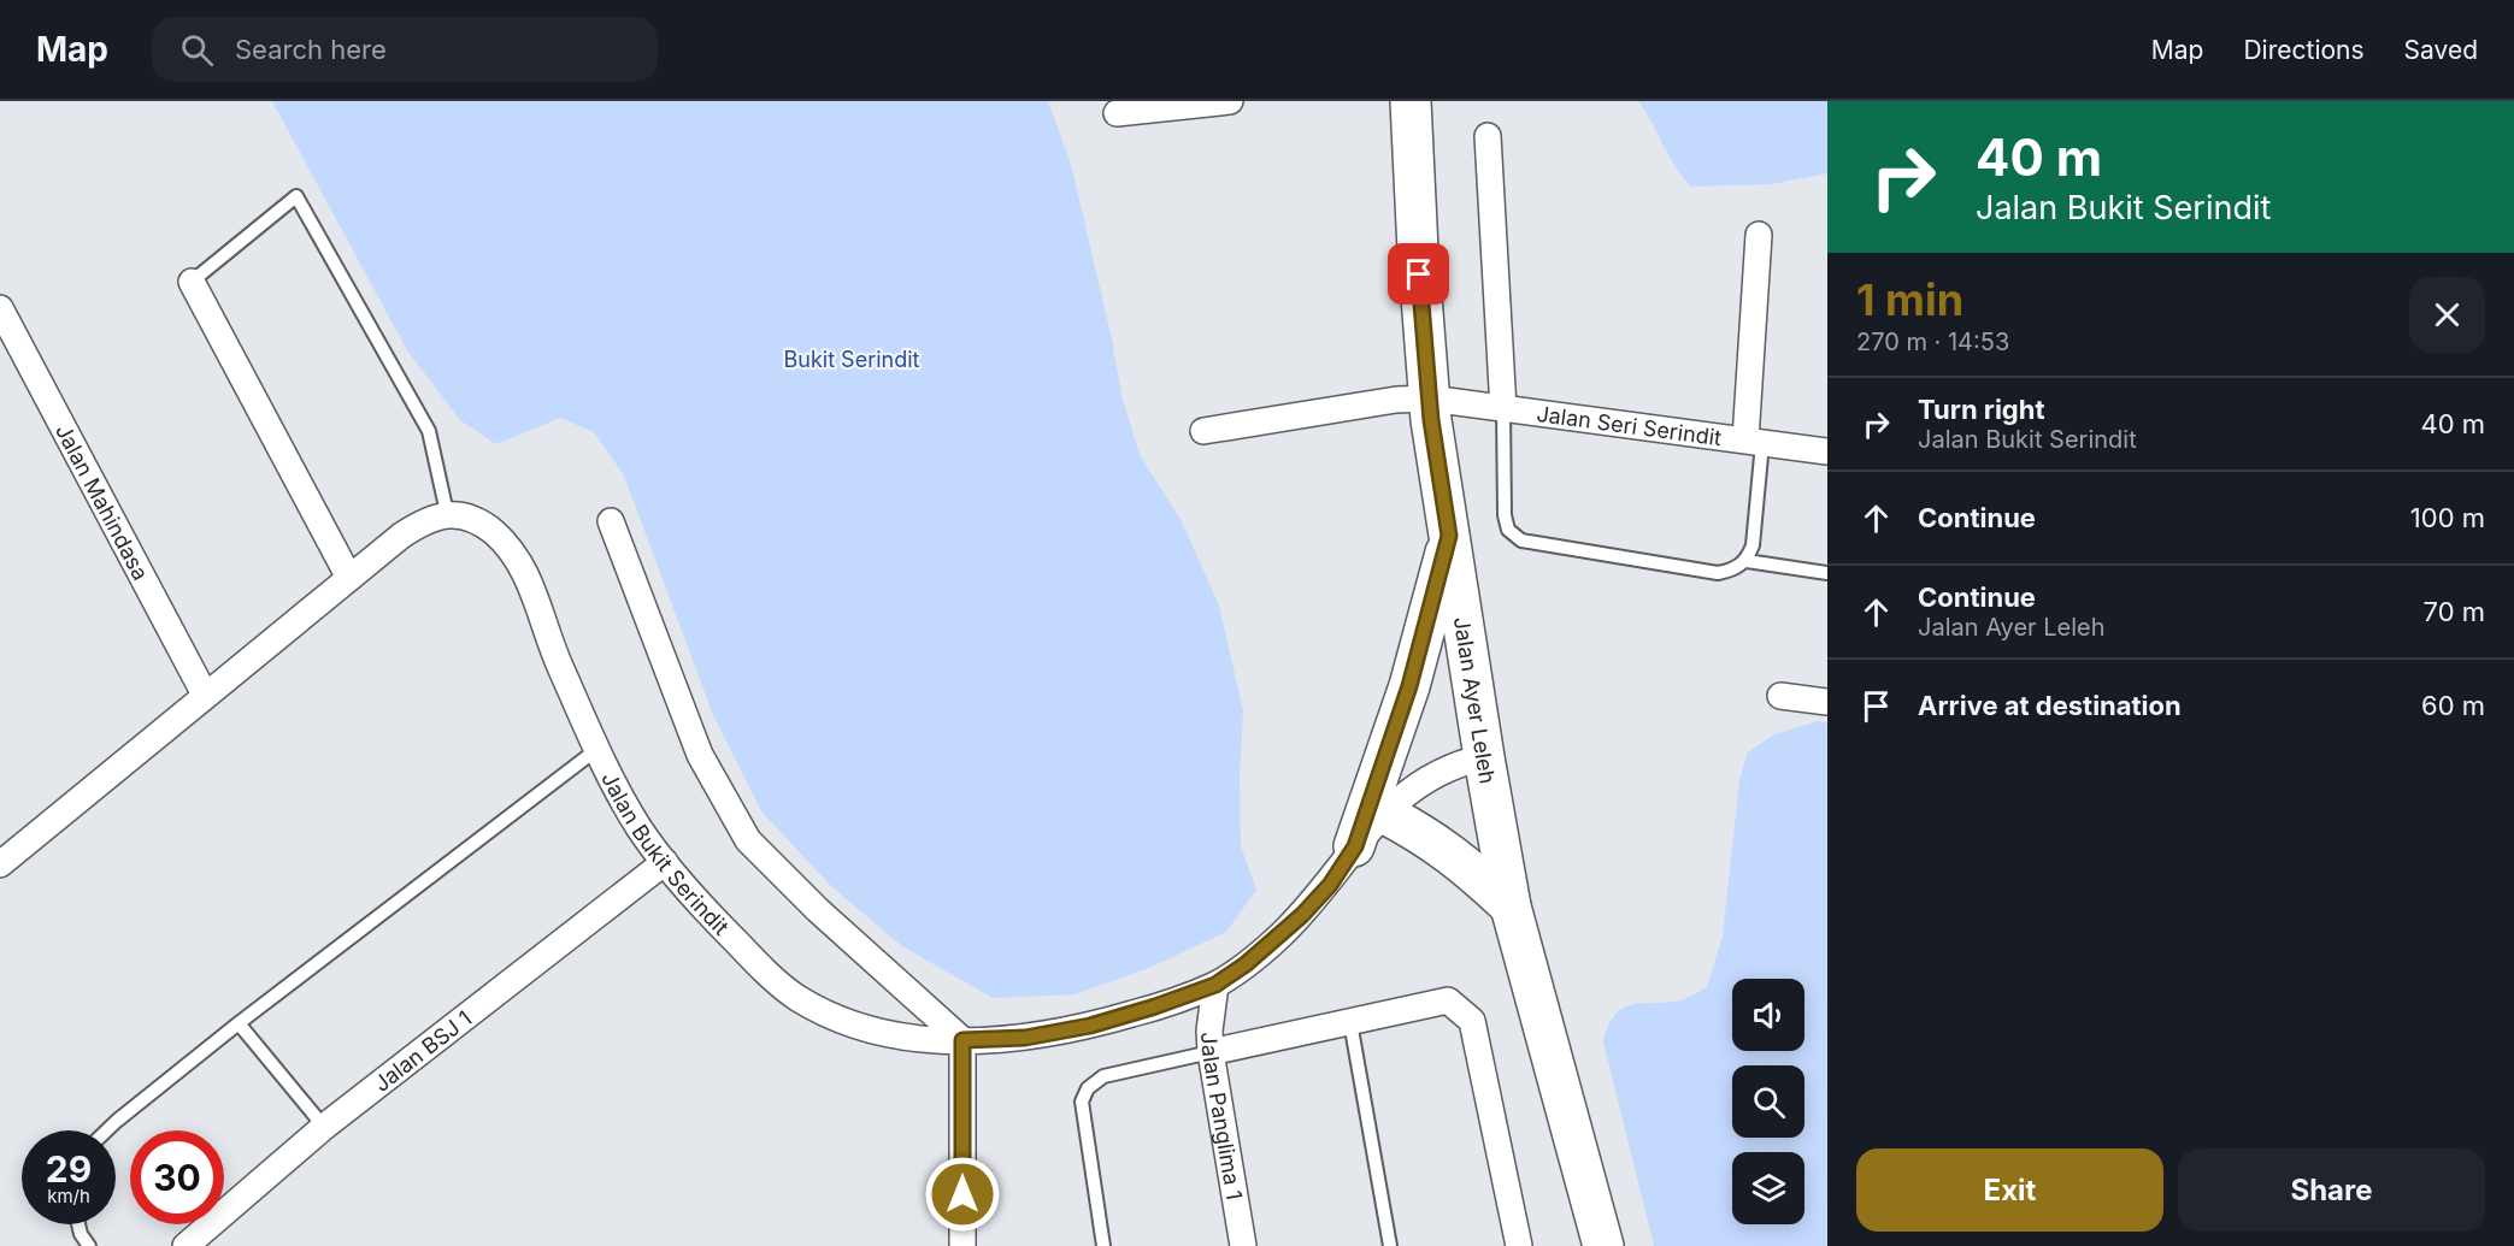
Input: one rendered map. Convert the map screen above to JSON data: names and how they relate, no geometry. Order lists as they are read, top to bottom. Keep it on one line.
{"streets":{"main road":["Jalan Ayer Leleh"],"street":["Jalan Seri Serindit","Jalan Mahindasa","Jalan Bukit Serindit","Jalan BSJ 1","Jalan Panglima 1"]},"crossings":[["Jalan Seri Serindit","Jalan Ayer Leleh"],["Jalan Ayer Leleh","Jalan Bukit Serindit"],["Jalan Bukit Serindit","Jalan BSJ 1"],["Jalan Bukit Serindit","Jalan Panglima 1"]],"parks":["Bukit Serindit"],"page":{"header":"Map","search":"Search here","nav":["Map","Directions","Saved"],"turn":["40 m","Jalan Bukit Serindit"],"heading":["1 min","270 m · 14:53"],"list":[{"name":"Turn right","note":"Jalan Bukit Serindit","value":"40 m"},{"name":"Continue","value":"100 m"},{"name":"Continue","note":"Jalan Ayer Leleh","value":"70 m"},{"name":"Arrive at destination","value":"60 m"}],"speed":"29 km/h","limit":"30","buttons":["Exit","Share"]}}
